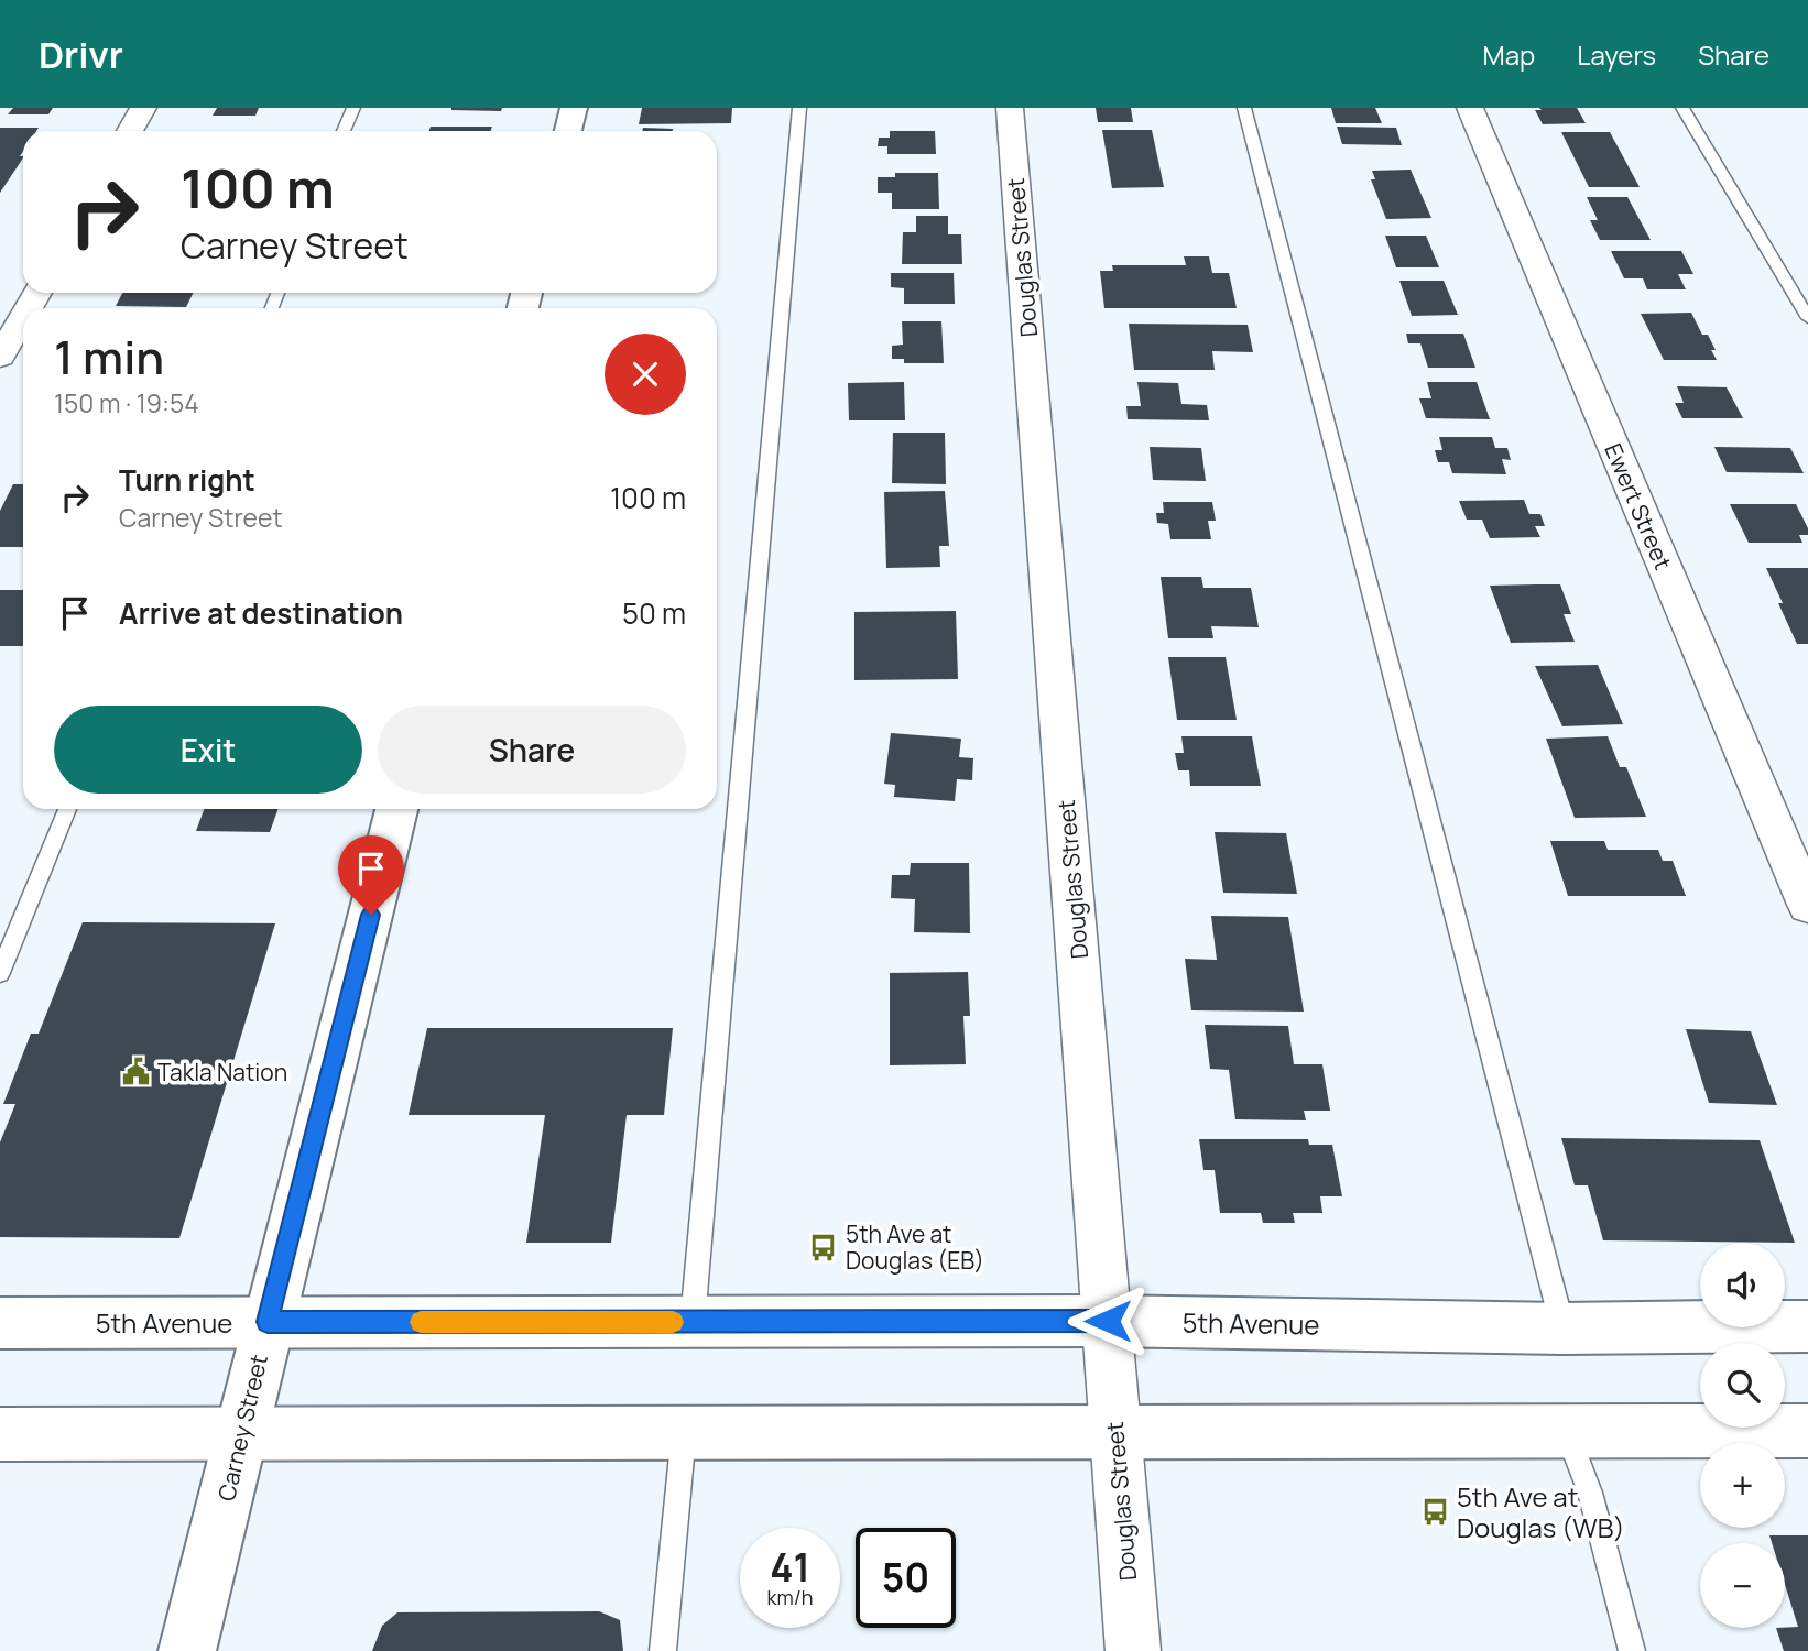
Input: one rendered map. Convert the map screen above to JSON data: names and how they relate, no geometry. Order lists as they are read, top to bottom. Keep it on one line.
{"streets":{"main road":["5th Avenue","Carney Street"],"street":["Douglas Street","Ewert Street"]},"crossings":[["Douglas Street","5th Avenue"],["5th Avenue","Carney Street"]],"places":{"public building":["Takla Nation"],"bus stop":["5th Ave at Douglas (EB)","5th Ave at Douglas (WB)"]},"page":{"header":"Drivr","nav":["Map","Layers","Share"],"turn":["100 m","Carney Street"],"heading":["1 min","150 m · 19:54"],"list":[{"name":"Turn right","note":"Carney Street","value":"100 m"},{"name":"Arrive at destination","value":"50 m"}],"buttons":["Exit","Share"],"map_buttons":["+","−"],"speed":"41 km/h","limit":"50"}}
